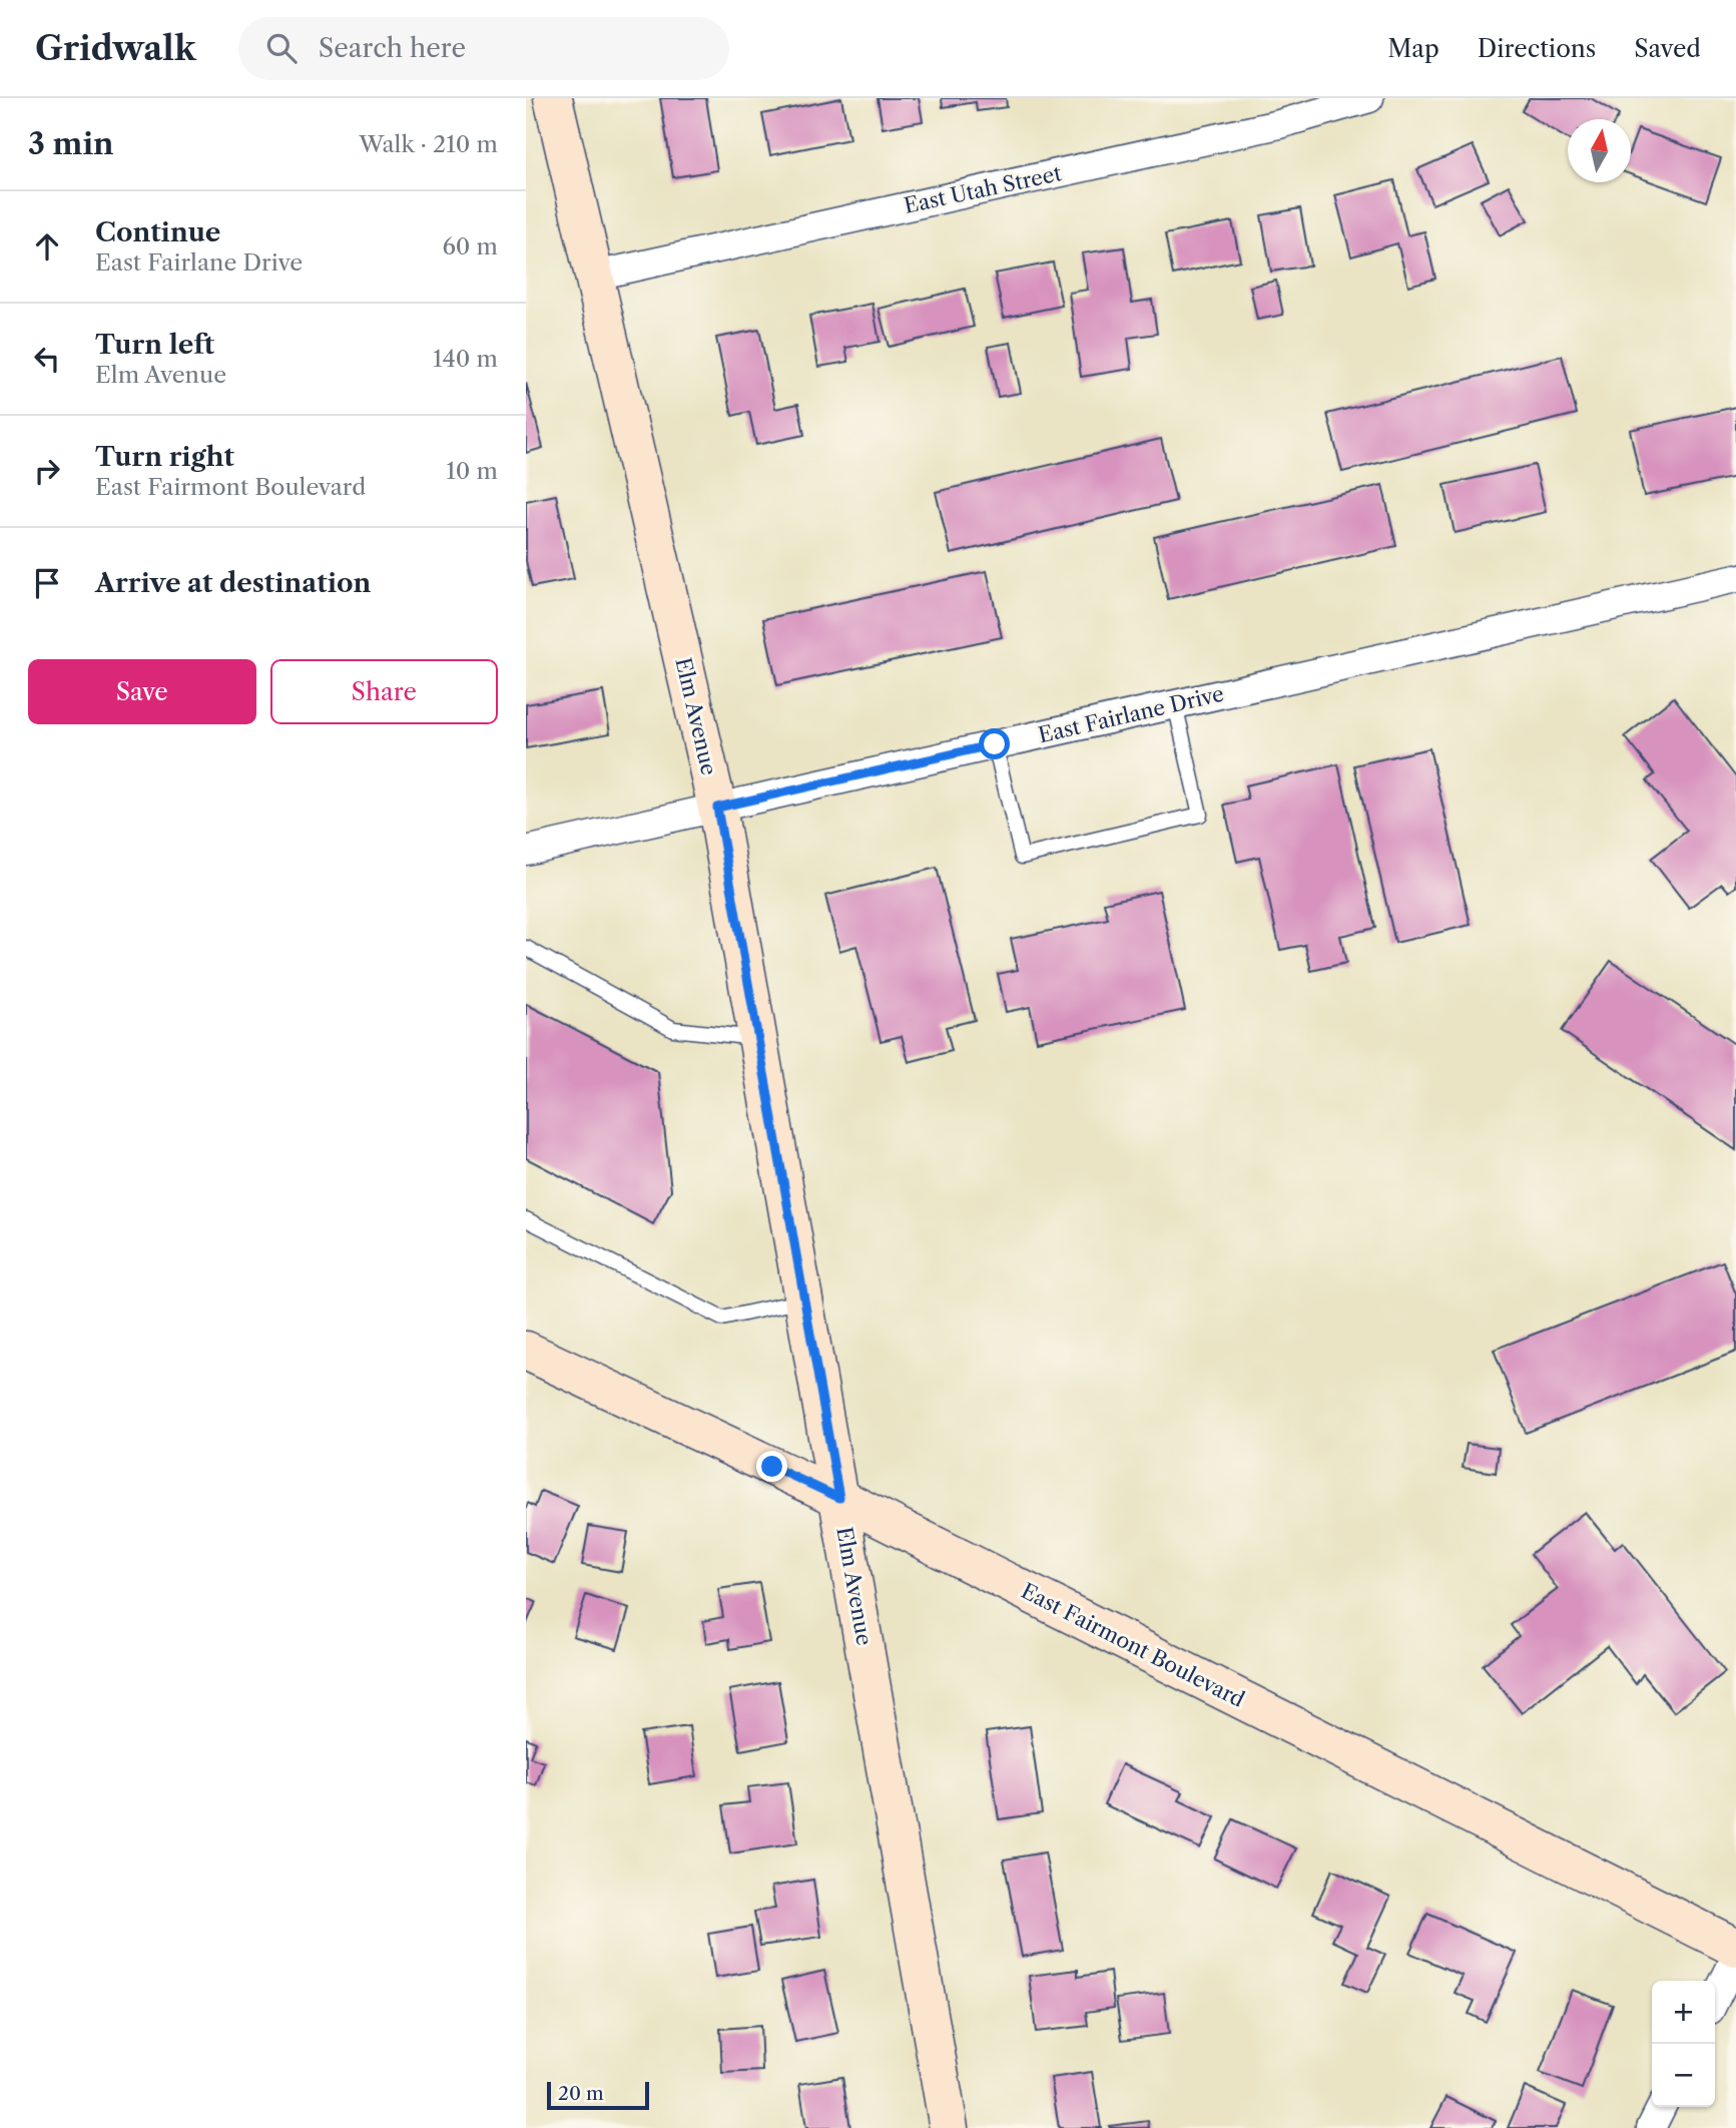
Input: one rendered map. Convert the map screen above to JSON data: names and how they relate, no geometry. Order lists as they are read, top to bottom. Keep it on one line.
{"streets":{"street":["East Utah Street","East Fairlane Drive","Elm Avenue","East Fairmont Boulevard"]},"crossings":[["East Utah Street","Elm Avenue"],["East Fairlane Drive","Elm Avenue"],["Elm Avenue","East Fairmont Boulevard"]],"scale_bar":"20 m","north":"top","page":{"header":"Gridwalk","search":"Search here","nav":["Map","Directions","Saved"],"heading":["3 min","Walk · 210 m"],"list":[["Continue","East Fairlane Drive","60 m"],["Turn left","Elm Avenue","140 m"],["Turn right","East Fairmont Boulevard","10 m"],"Arrive at destination"],"buttons":["Save","Share"],"map_buttons":["+","−"],"scale":"20 m"}}
